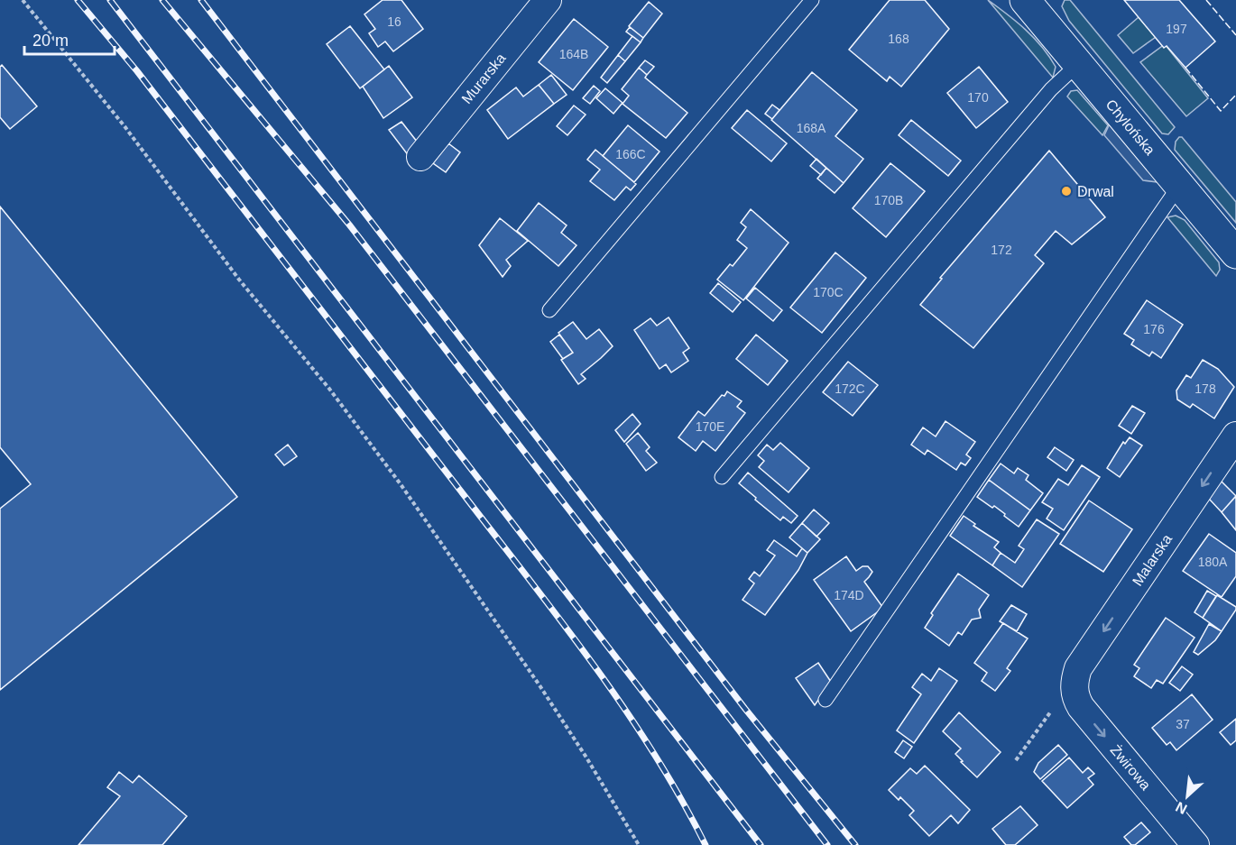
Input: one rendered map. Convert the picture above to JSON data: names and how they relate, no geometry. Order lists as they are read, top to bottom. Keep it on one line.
{"streets":{"street":["Murarska","Chylońska","Malarska","Żwirowa"]},"crossings":[["Malarska","Żwirowa"]],"one_way":["Malarska","Żwirowa"],"places":["Drwal"],"house_numbers":["16","197","168","164B","170","168A","166C","170B","172","170C","176","172C","178","170E","180A","174D","37"],"scale_bar":"20 m","north":"bottom left"}
